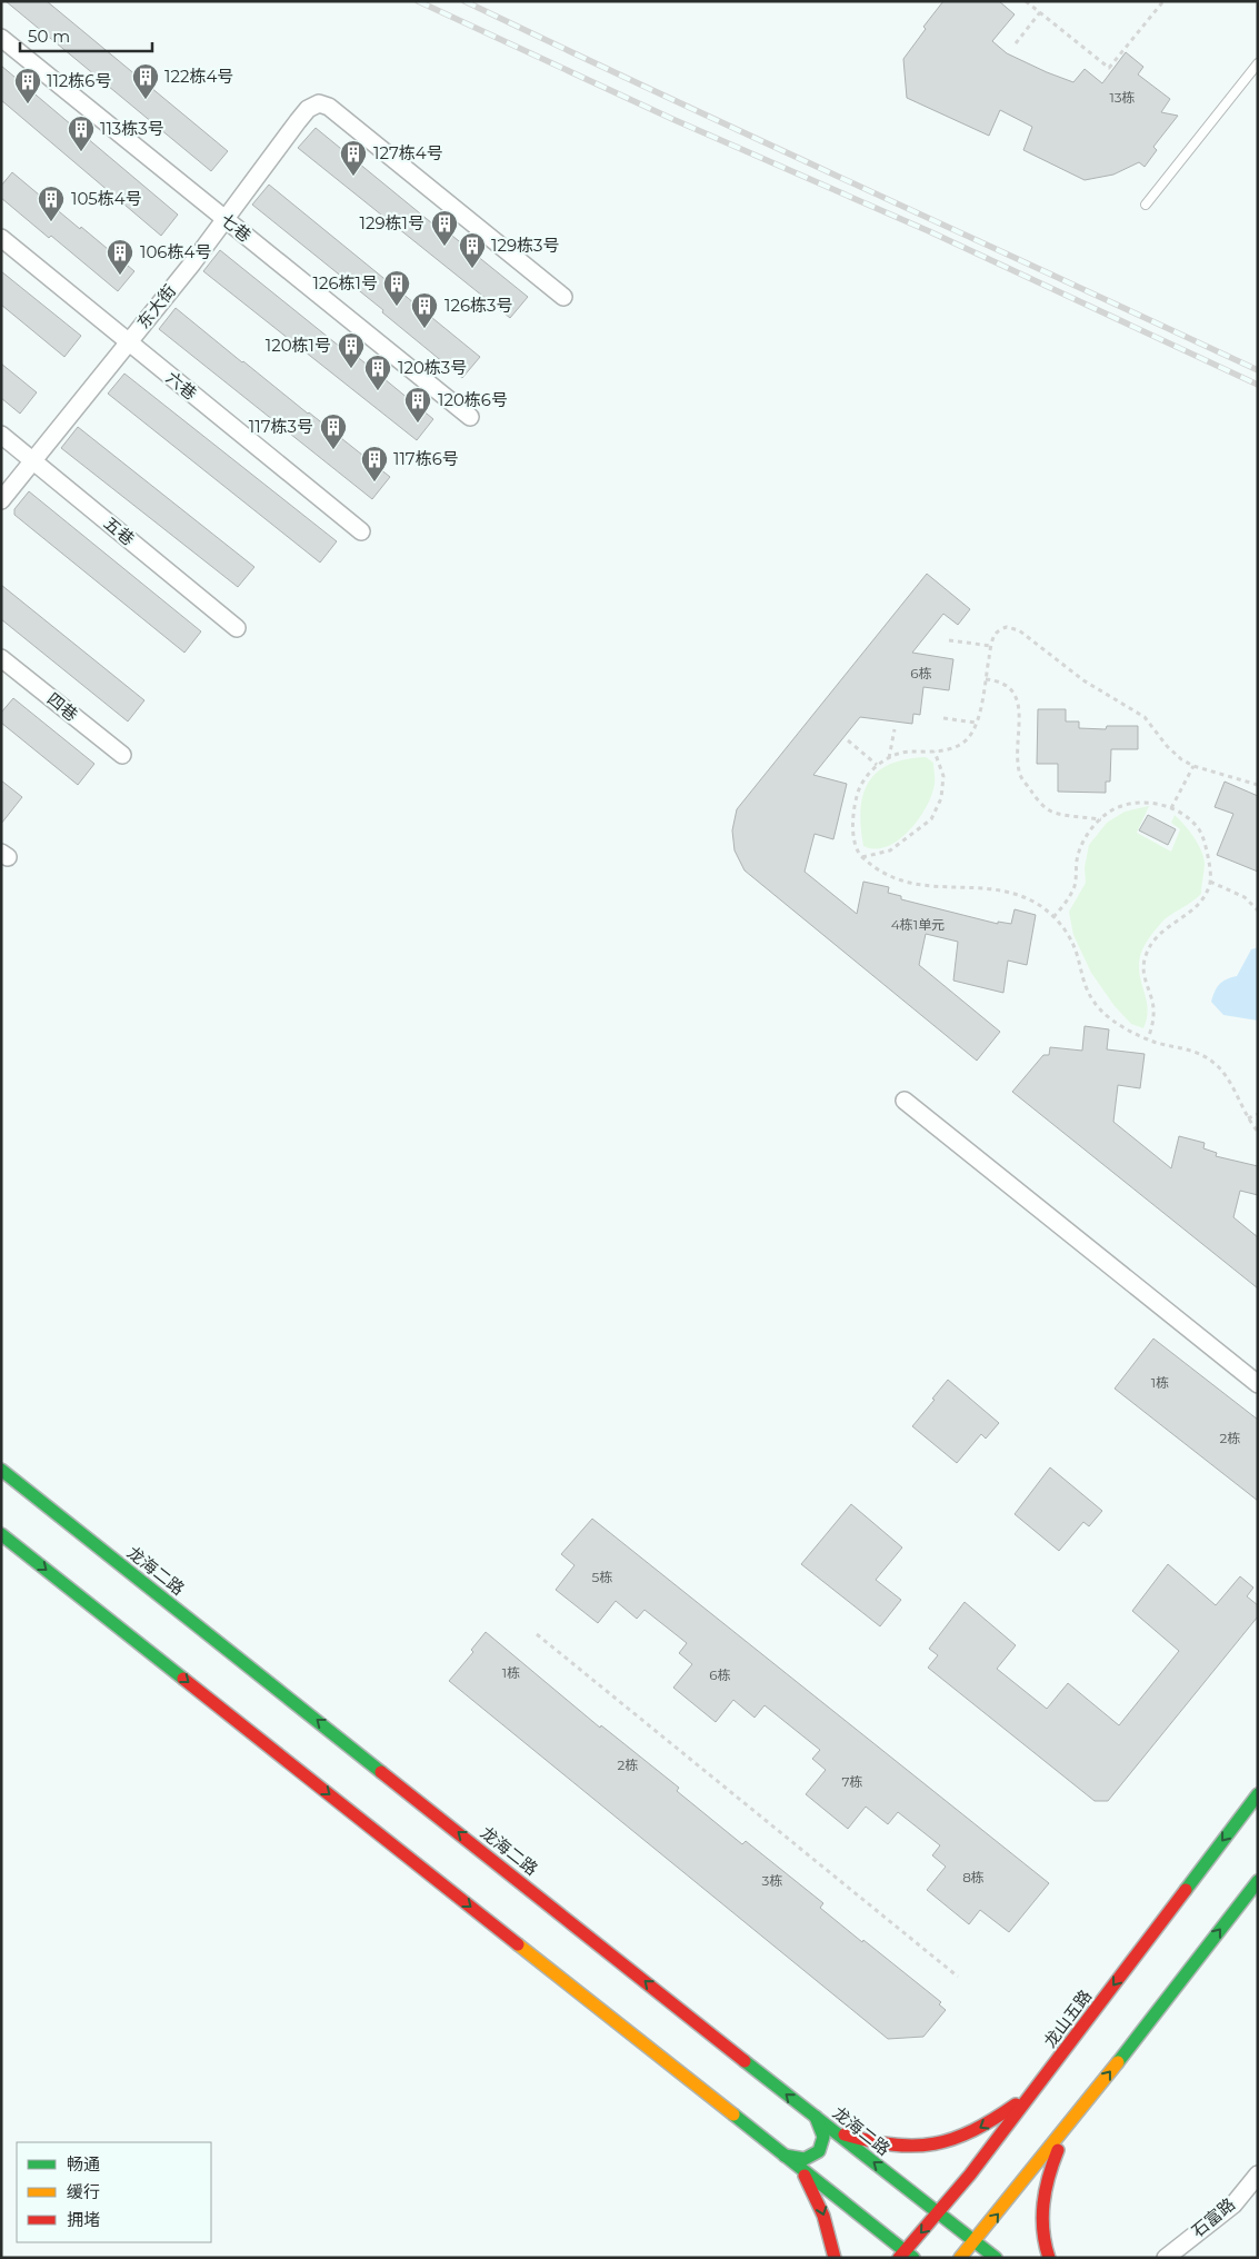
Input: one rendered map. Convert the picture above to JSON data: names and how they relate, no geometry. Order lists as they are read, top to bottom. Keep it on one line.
{"streets":{"main road":["龙海二路","龙山五路"],"street":["七巷","东大街","六巷","五巷","四巷","石富路"]},"crossings":[["七巷","东大街"],["东大街","六巷"],["东大街","五巷"],["龙海二路","龙山五路"]],"places":{"building":["122栋4号","112栋6号","113栋3号","127栋4号","105栋4号","129栋1号","129栋3号","106栋4号","126栋1号","126栋3号","120栋1号","120栋3号","120栋6号","117栋3号","117栋6号"]},"house_numbers":["13栋","6栋","4栋1单元","1栋","2栋","5栋","1栋","6栋","2栋","7栋","8栋","3栋"],"legend":["畅通","缓行","拥堵"],"scale_bar":"50 m"}
